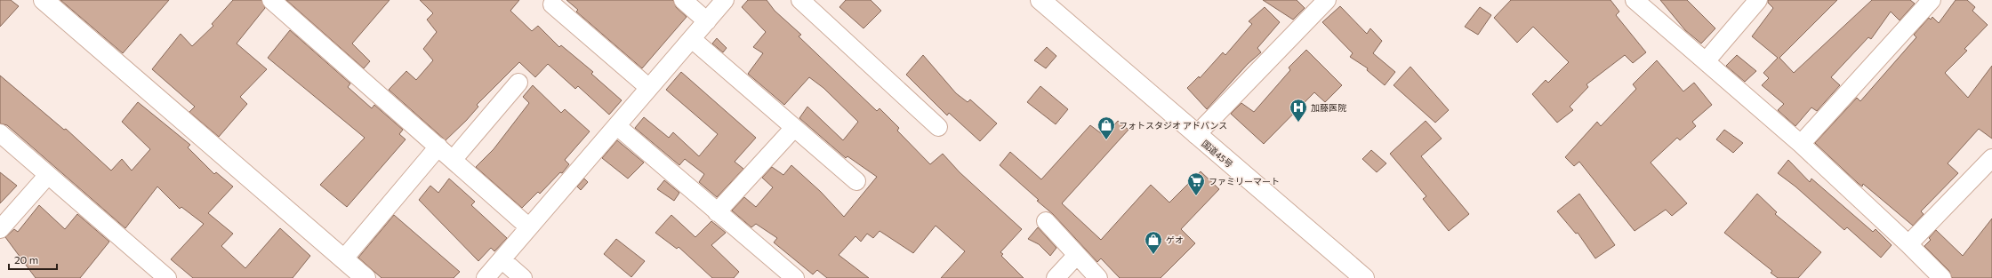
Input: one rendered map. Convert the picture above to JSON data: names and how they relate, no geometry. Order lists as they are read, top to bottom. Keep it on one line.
{"streets":{"main road":["国道45号"]},"places":{"hospital":["加藤医院"],"shop":["フォトスタジオ アドバンス","ゲオ"],"supermarket":["ファミリーマート"]},"scale_bar":"20 m"}
